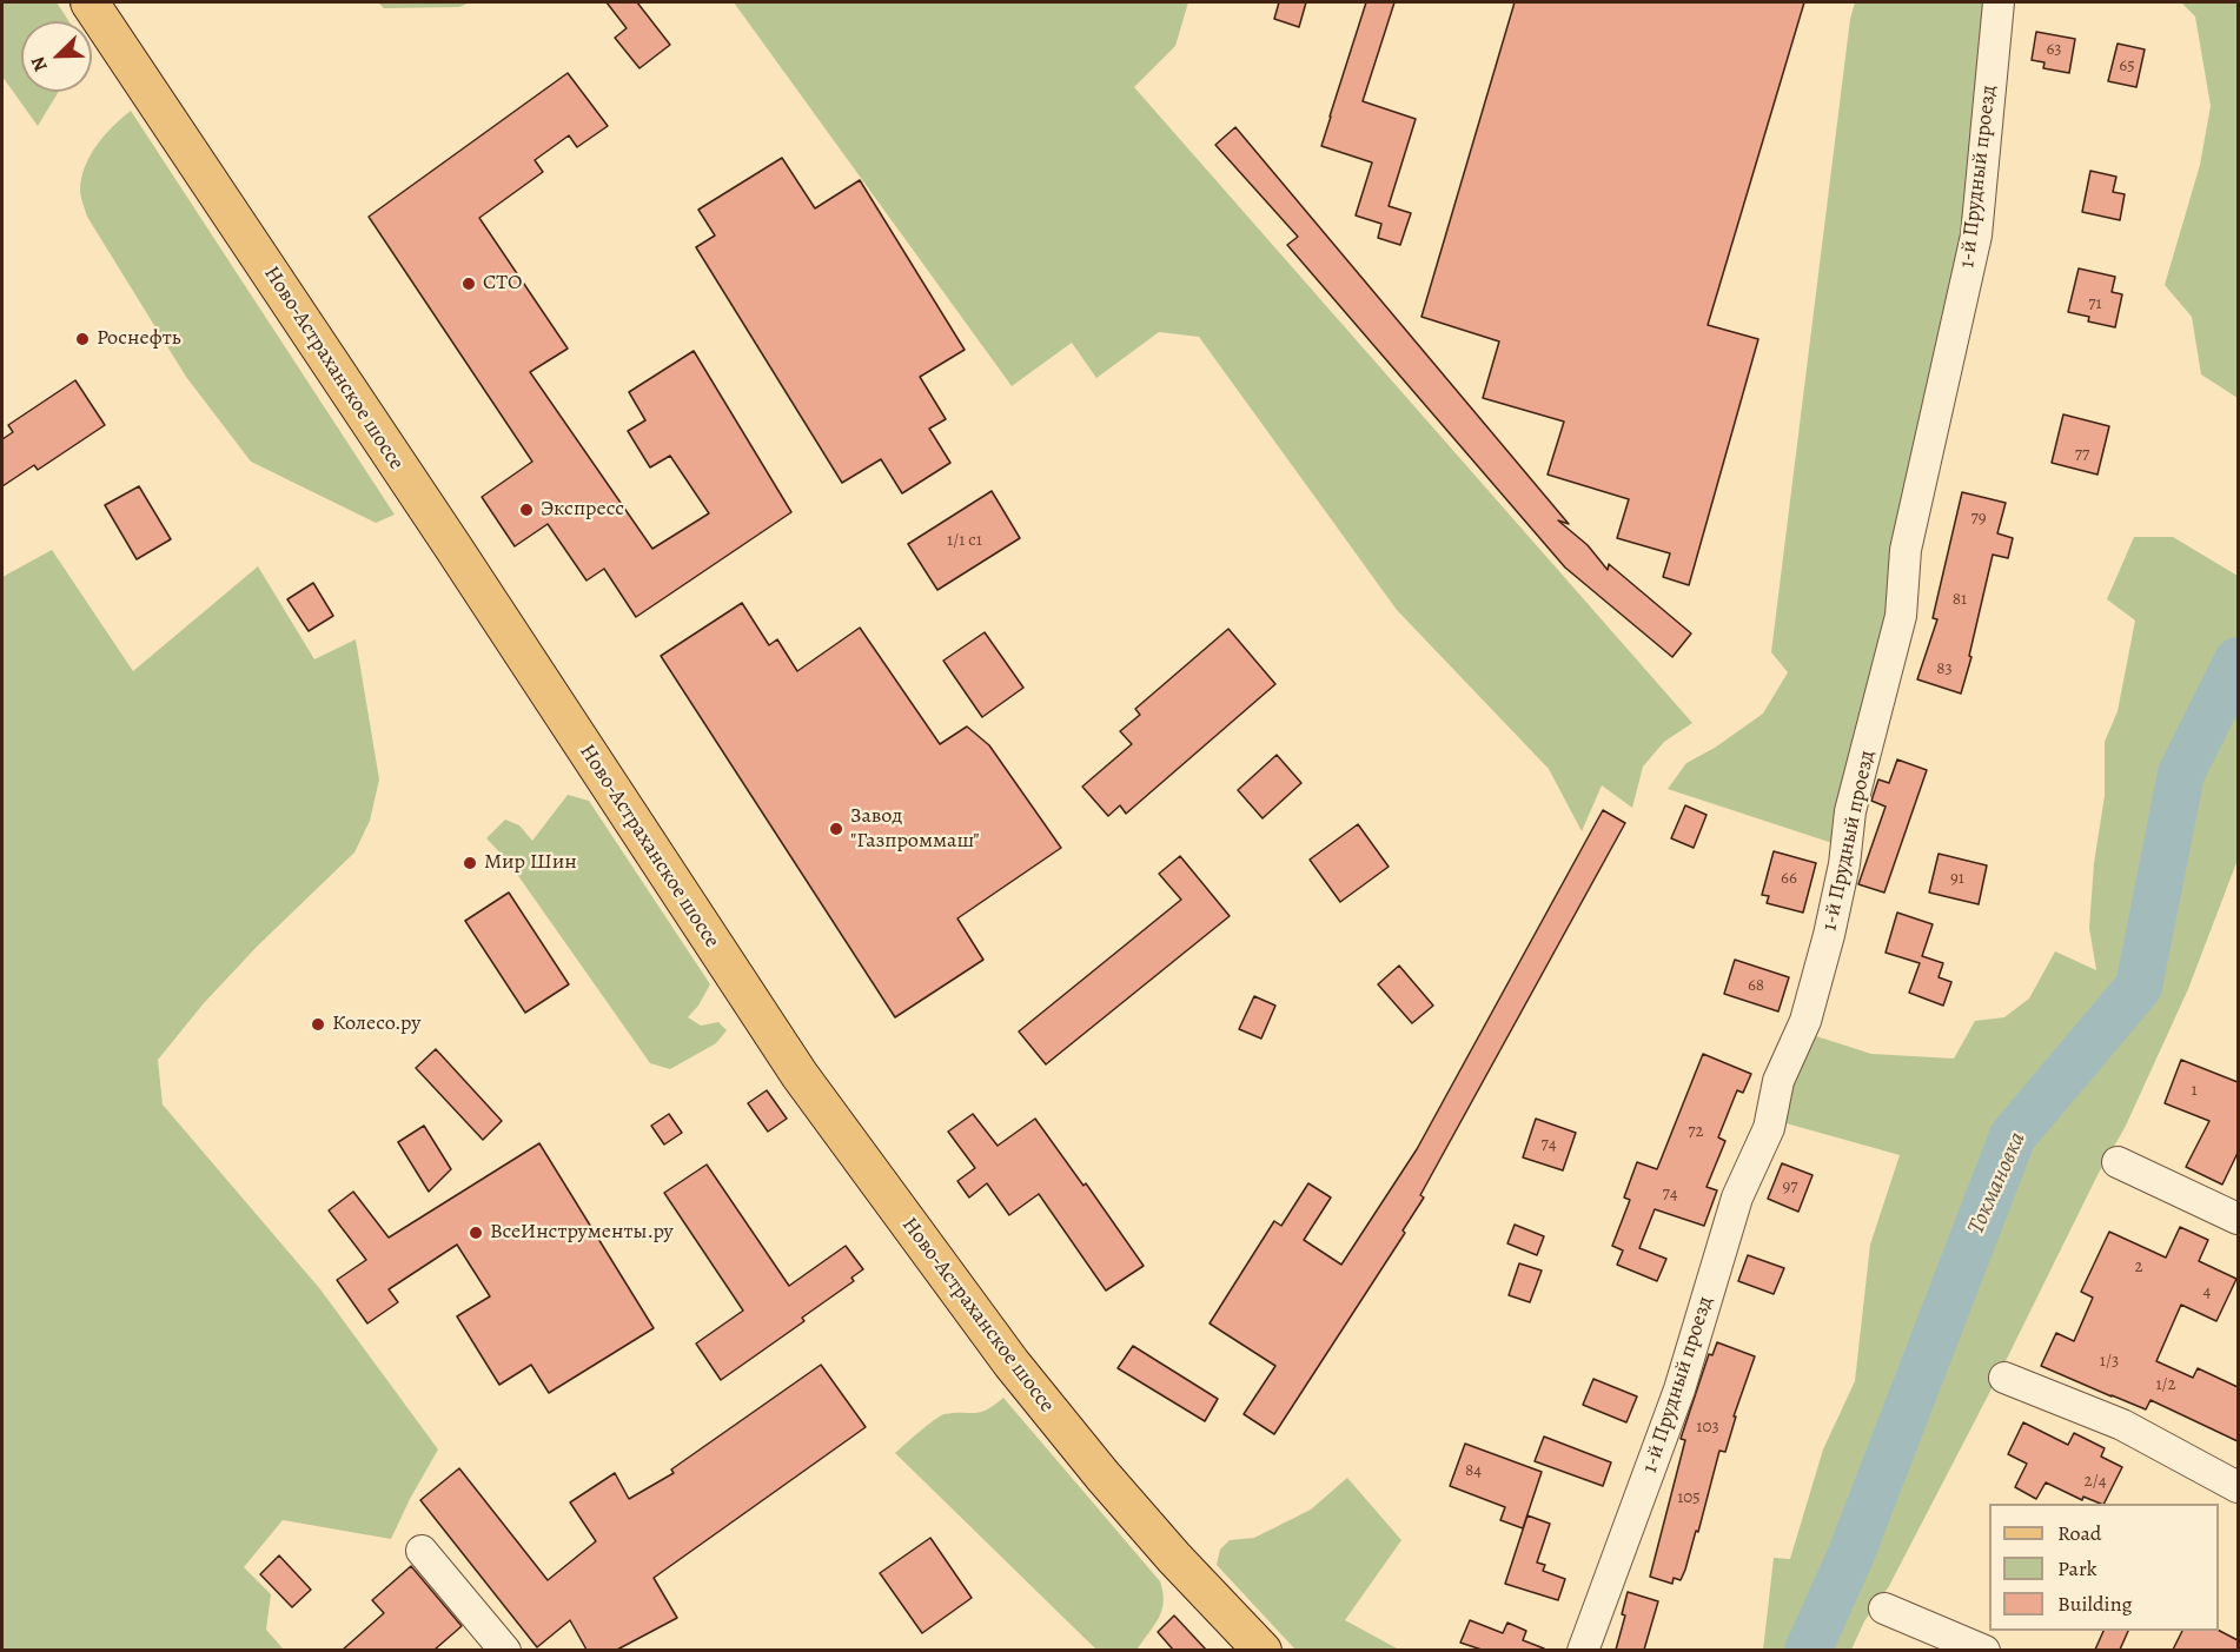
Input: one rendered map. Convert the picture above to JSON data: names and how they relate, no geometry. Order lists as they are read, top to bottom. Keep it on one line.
{"streets":{"main road":["Ново-Астраханское шоссе"],"street":["1-й Прудный проезд"]},"water":["Токмановка"],"places":["СТО","Роснефть","Экспресс","Завод \"Газпроммаш\"","Мир Шин","Колесо.ру","ВсеИнструменты.ру"],"house_numbers":["63","65","71","77","79","1/1 с1","81","83","66","91","68","1","72","74","97","74","2","4","1/3","1/2","103","84","2/4","105"],"legend":["Road","Park","Building"],"north":"bottom left"}
